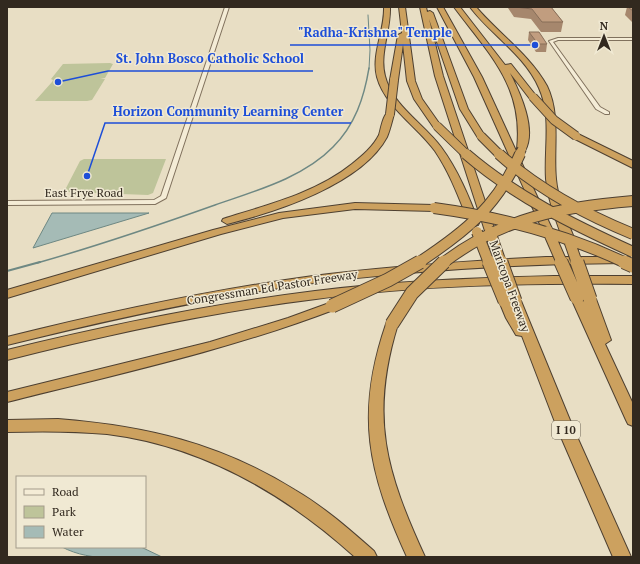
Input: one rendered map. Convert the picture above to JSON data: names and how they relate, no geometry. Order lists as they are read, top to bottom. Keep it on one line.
{"streets":{"highway":["Maricopa Freeway","Congressman Ed Pastor Freeway","I 10"],"street":["East Frye Road"]},"places":["\"Radha-Krishna\" Temple","St. John Bosco Catholic School","Horizon Community Learning Center"],"legend":["Road","Park","Water"],"north":"top"}
